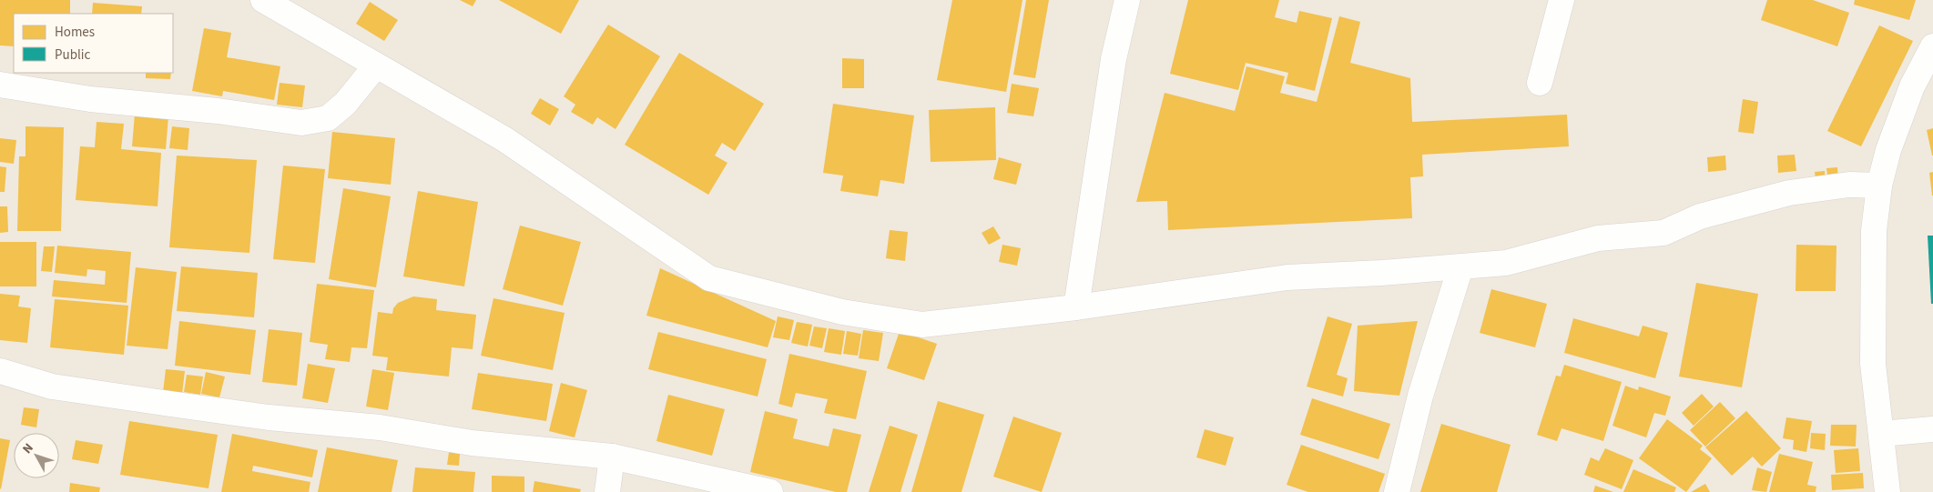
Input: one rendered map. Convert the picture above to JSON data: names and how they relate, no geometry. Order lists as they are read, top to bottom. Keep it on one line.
{"legend":["Homes","Public"],"north":"top left"}
